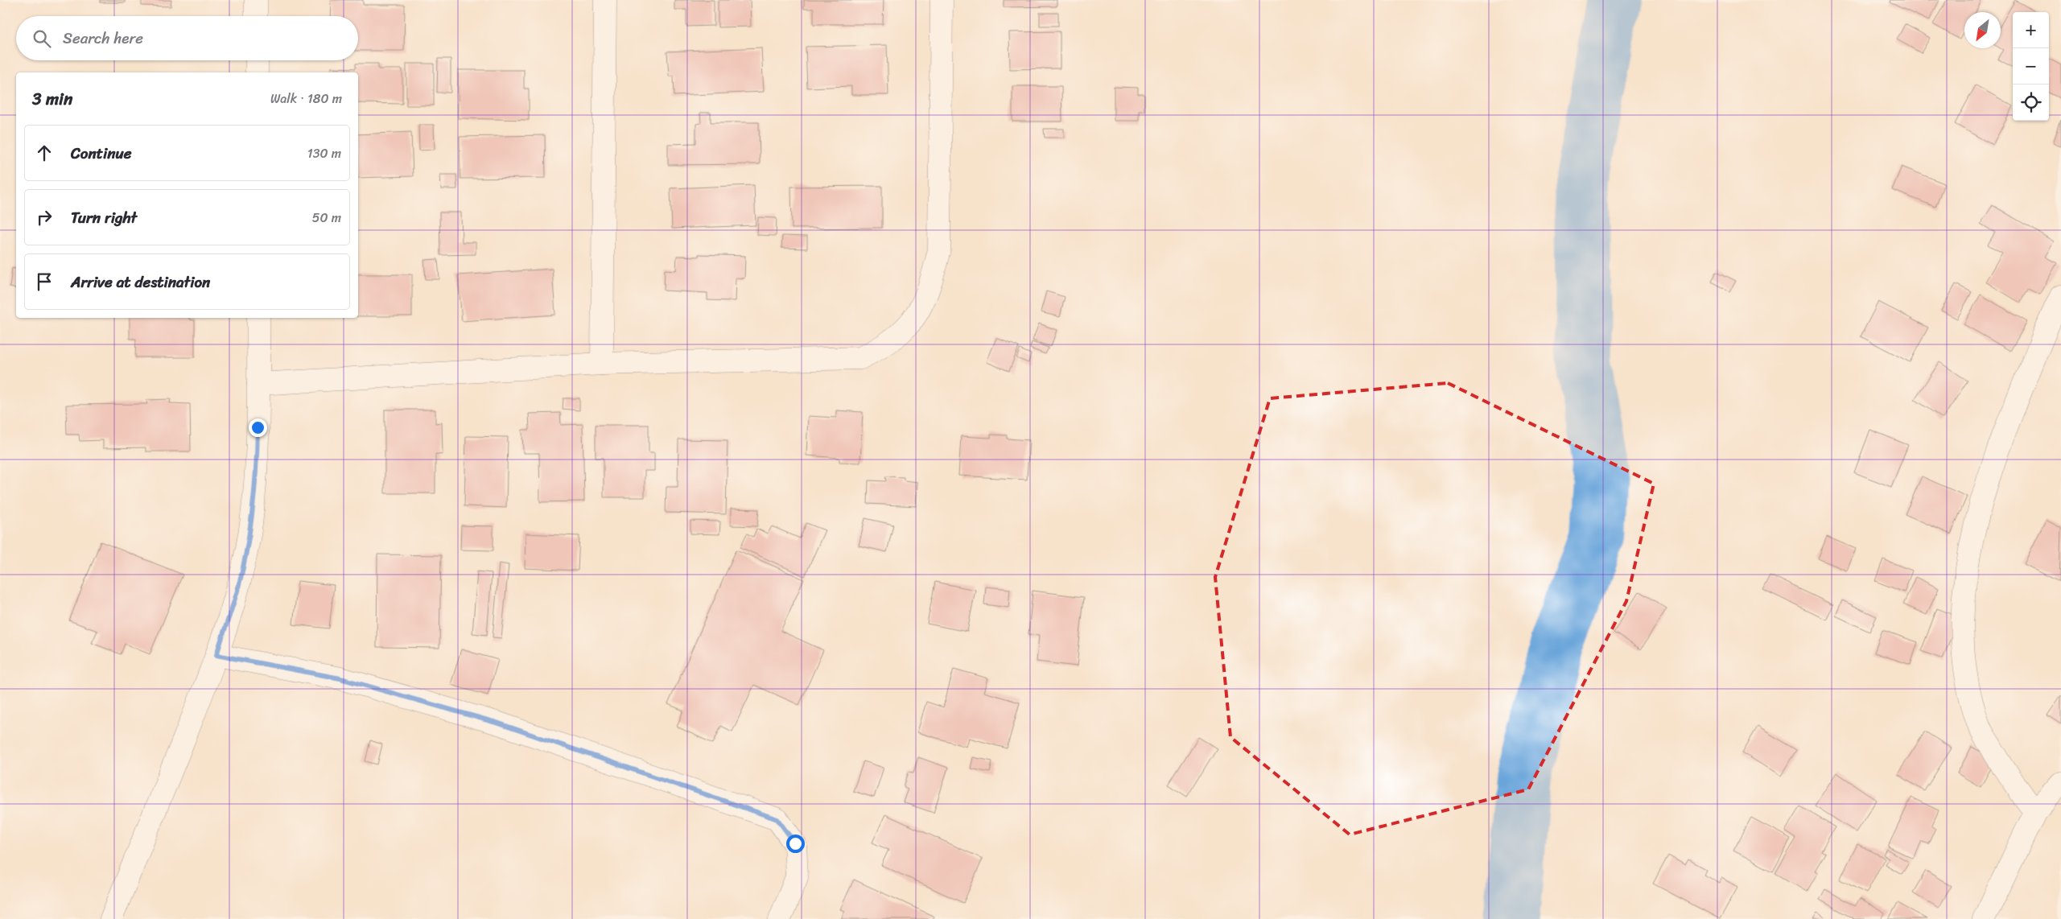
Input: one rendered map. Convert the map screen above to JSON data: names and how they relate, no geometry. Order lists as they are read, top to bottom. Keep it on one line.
{"north":"bottom left","page":{"map_buttons":["+","−"],"search":"Search here","heading":["3 min","Walk · 180 m"],"list":[["Continue","130 m"],["Turn right","50 m"],"Arrive at destination"]}}
